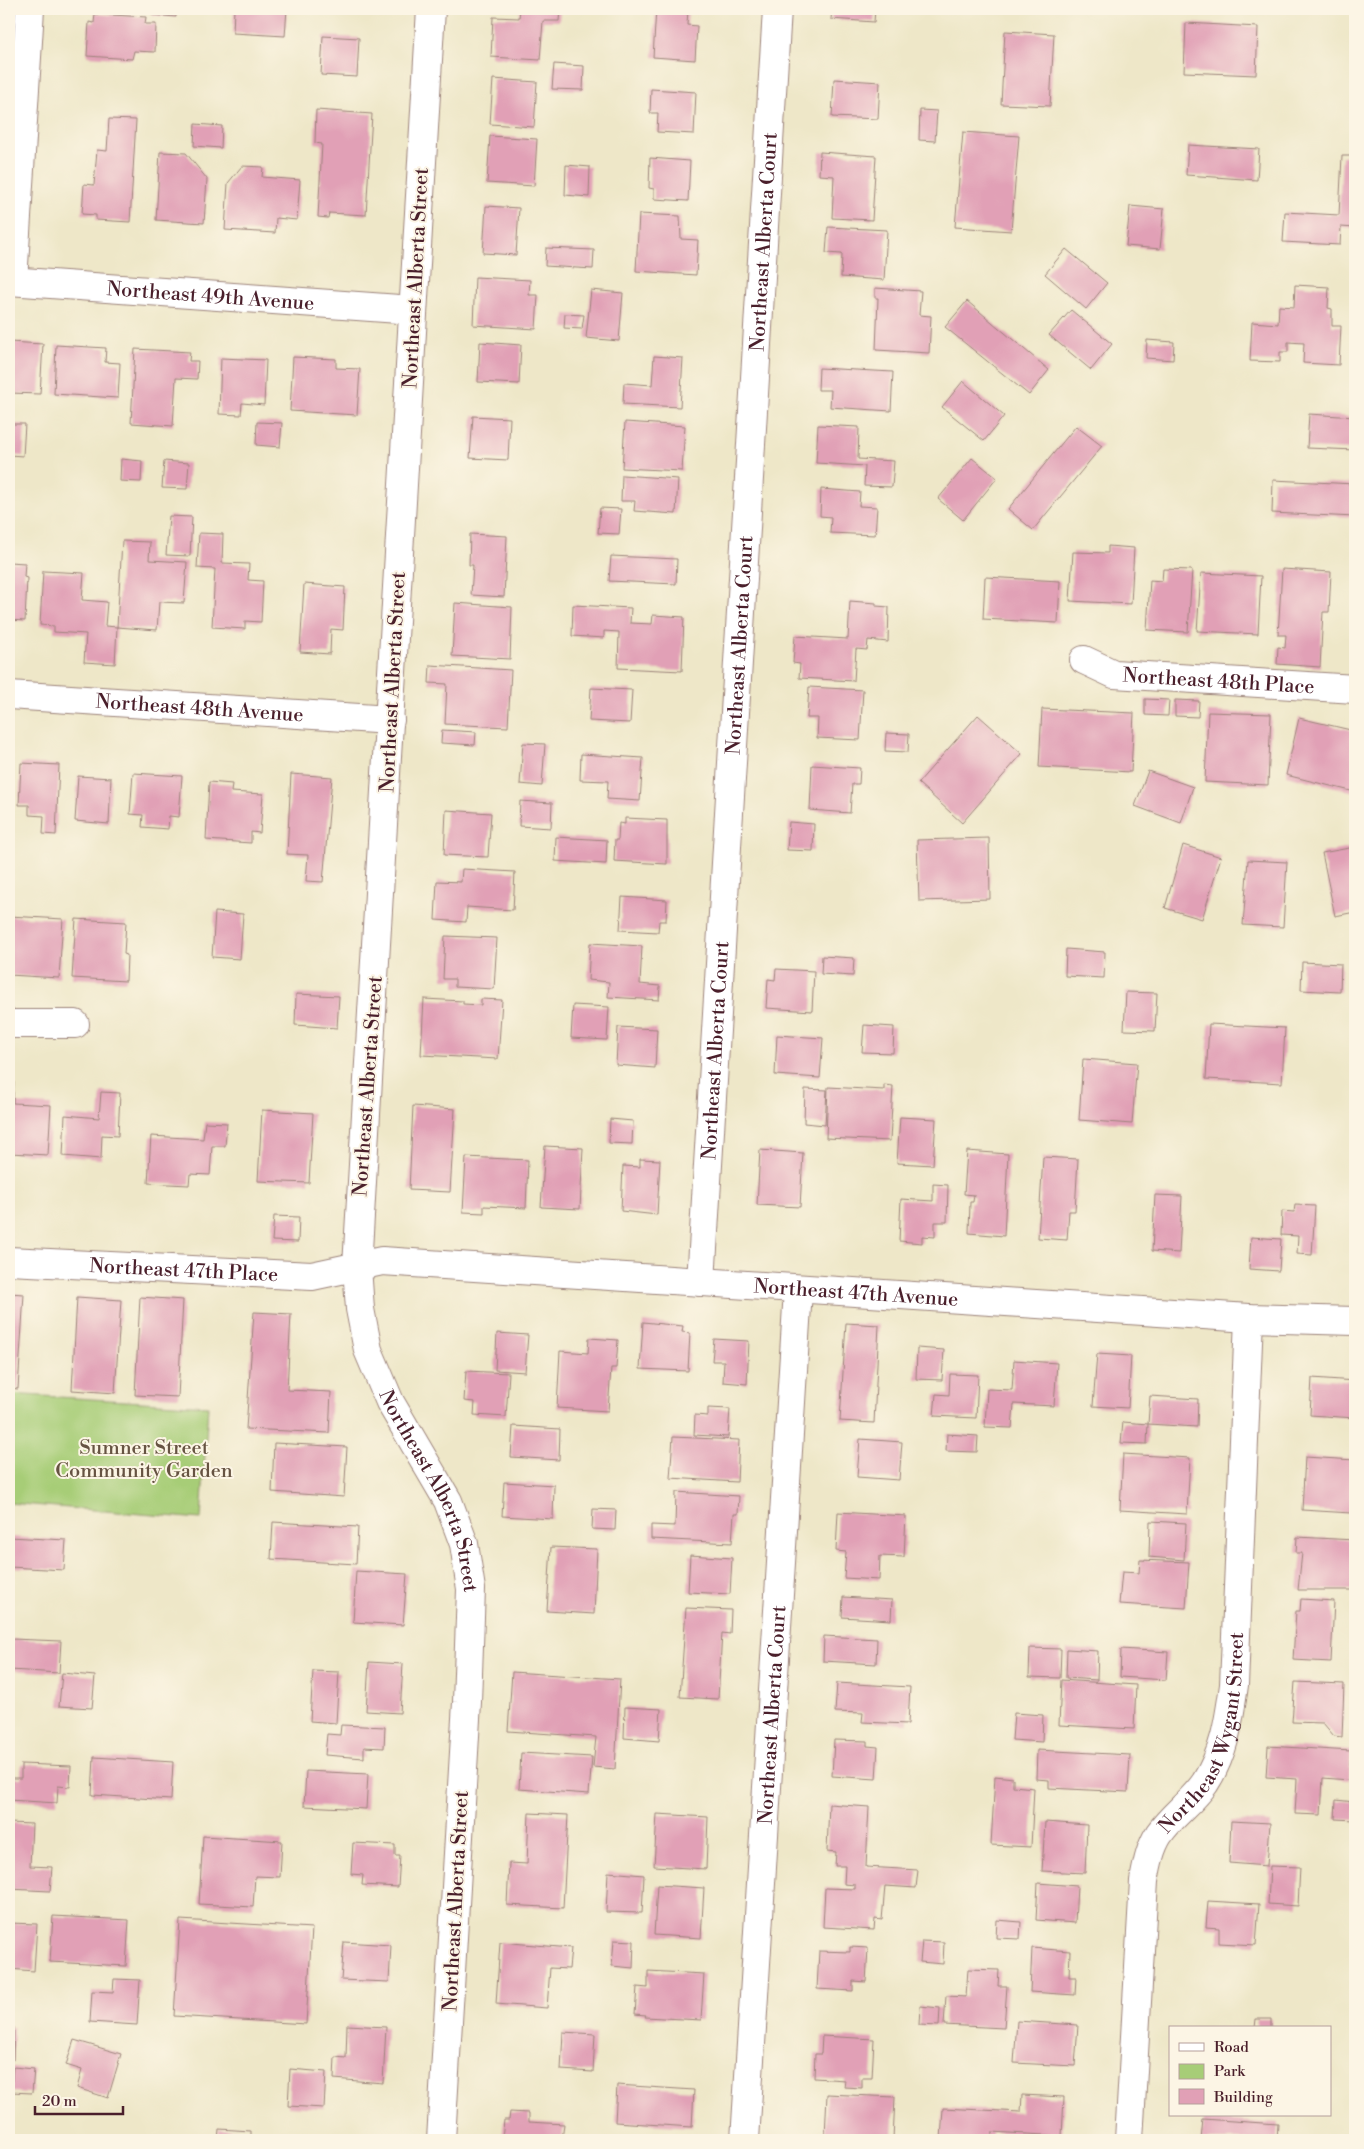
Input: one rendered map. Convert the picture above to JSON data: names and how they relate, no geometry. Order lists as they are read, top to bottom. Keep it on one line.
{"streets":{"street":["Northeast Alberta Court","Northeast Alberta Street","Northeast 49th Avenue","Northeast 48th Place","Northeast 48th Avenue","Northeast 47th Place","Northeast 47th Avenue","Northeast Wygant Street"]},"crossings":[["Northeast Alberta Court","Northeast 47th Avenue"],["Northeast Alberta Street","Northeast 49th Avenue"],["Northeast Alberta Street","Northeast 48th Avenue"],["Northeast Alberta Street","Northeast 47th Place"],["Northeast Alberta Street","Northeast 47th Avenue"],["Northeast 47th Place","Northeast 47th Avenue"],["Northeast 47th Avenue","Northeast Wygant Street"]],"parks":["Sumner Street Community Garden"],"legend":["Road","Park","Building"],"scale_bar":"20 m"}
